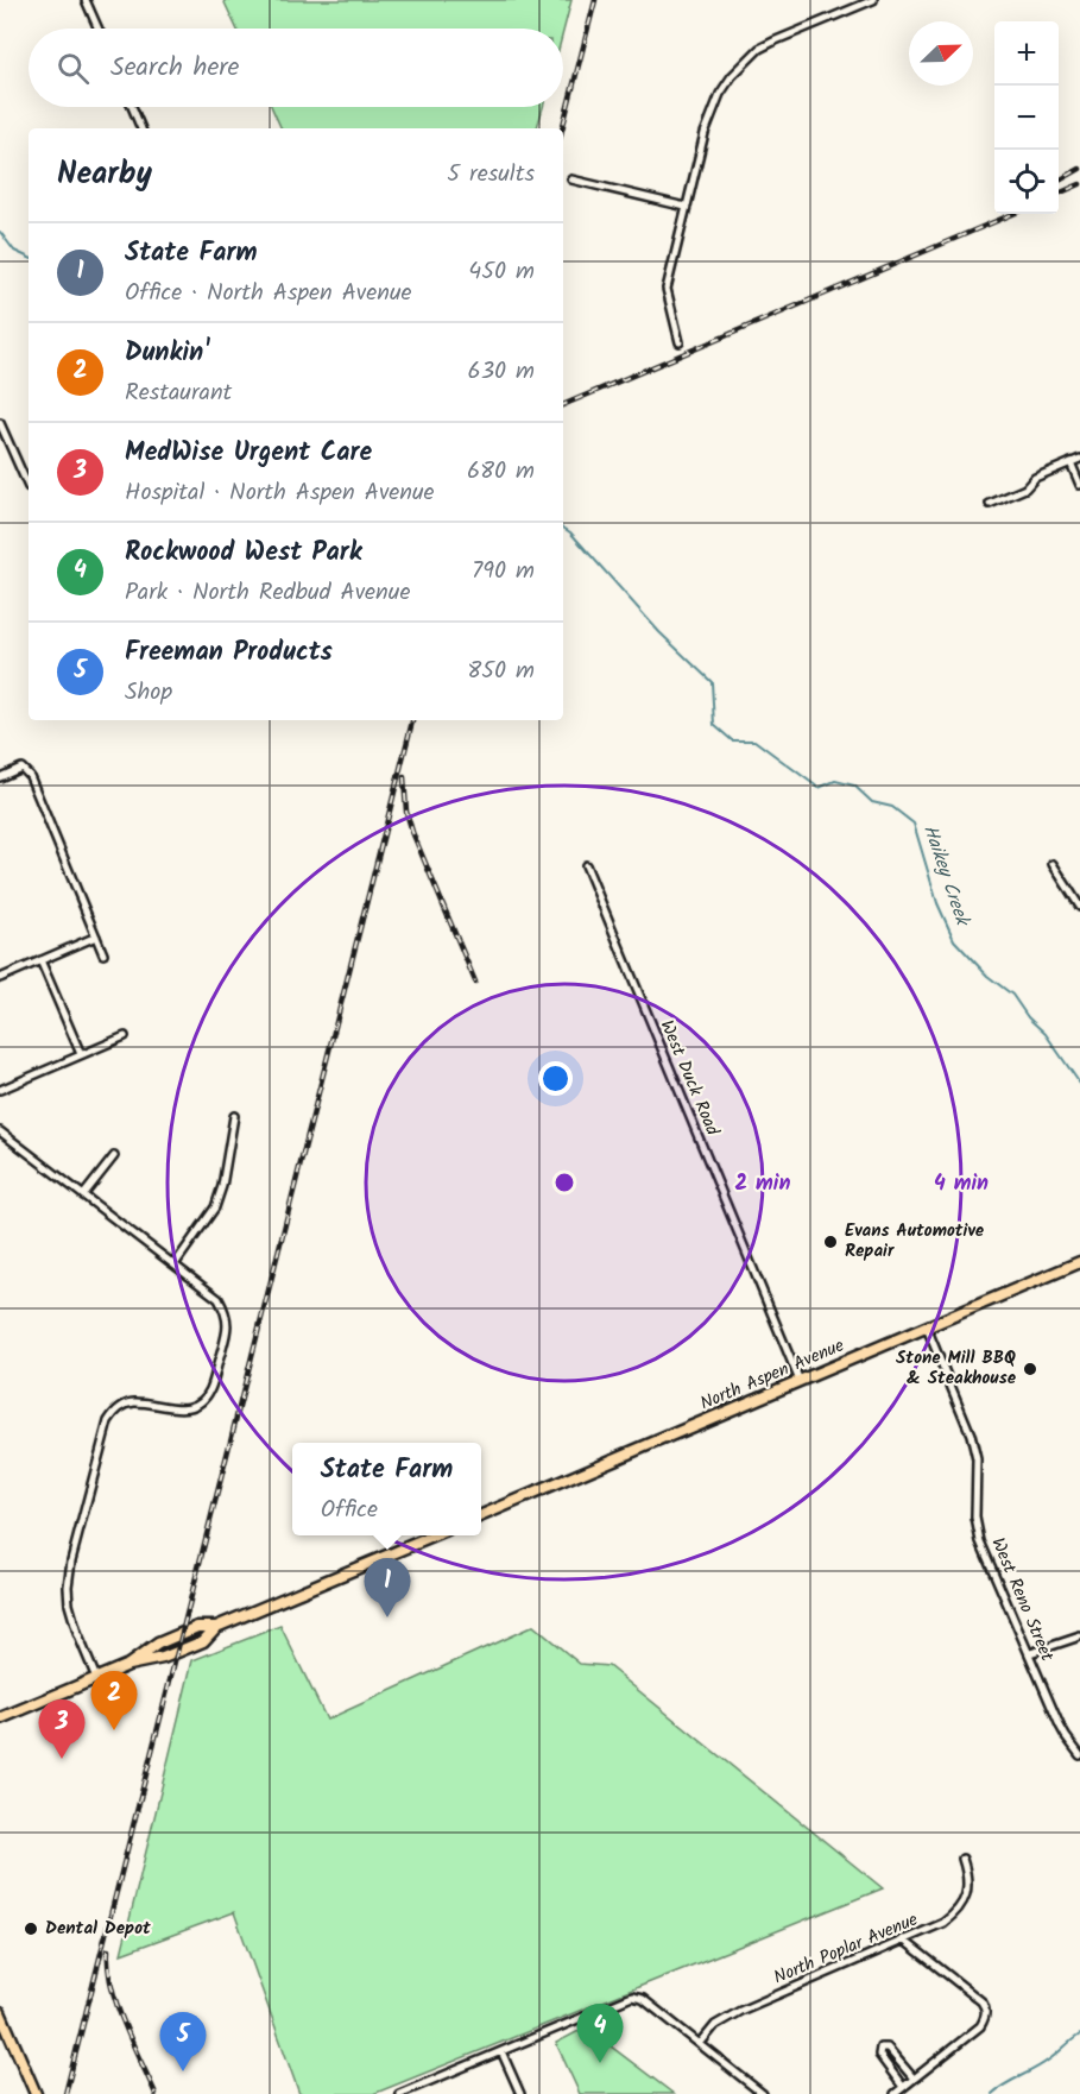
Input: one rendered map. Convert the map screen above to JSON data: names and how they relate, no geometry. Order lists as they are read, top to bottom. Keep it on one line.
{"streets":{"main road":["North Aspen Avenue"],"street":["West Duck Road","West Reno Street","North Poplar Avenue"]},"crossings":[["West Duck Road","North Aspen Avenue"],["North Aspen Avenue","West Reno Street"]],"water":["Haikey Creek"],"places":["Evans Automotive Repair","Stone Mill BBQ & Steakhouse","Dental Depot"],"north":"top right","page":{"map_buttons":["+","−"],"search":"Search here","heading":["Nearby","5 results"],"list":[{"mark":"1","name":"State Farm","note":"Office · North Aspen Avenue","value":"450 m"},{"mark":"2","name":"Dunkin'","note":"Restaurant","value":"630 m"},{"mark":"3","name":"MedWise Urgent Care","note":"Hospital · North Aspen Avenue","value":"680 m"},{"mark":"4","name":"Rockwood West Park","note":"Park · North Redbud Avenue","value":"790 m"},{"mark":"5","name":"Freeman Products","note":"Shop","value":"850 m"}],"popup":["State Farm","Office"],"pins":["1","2","3","4","5"]},"rings":["2 min","4 min"]}
